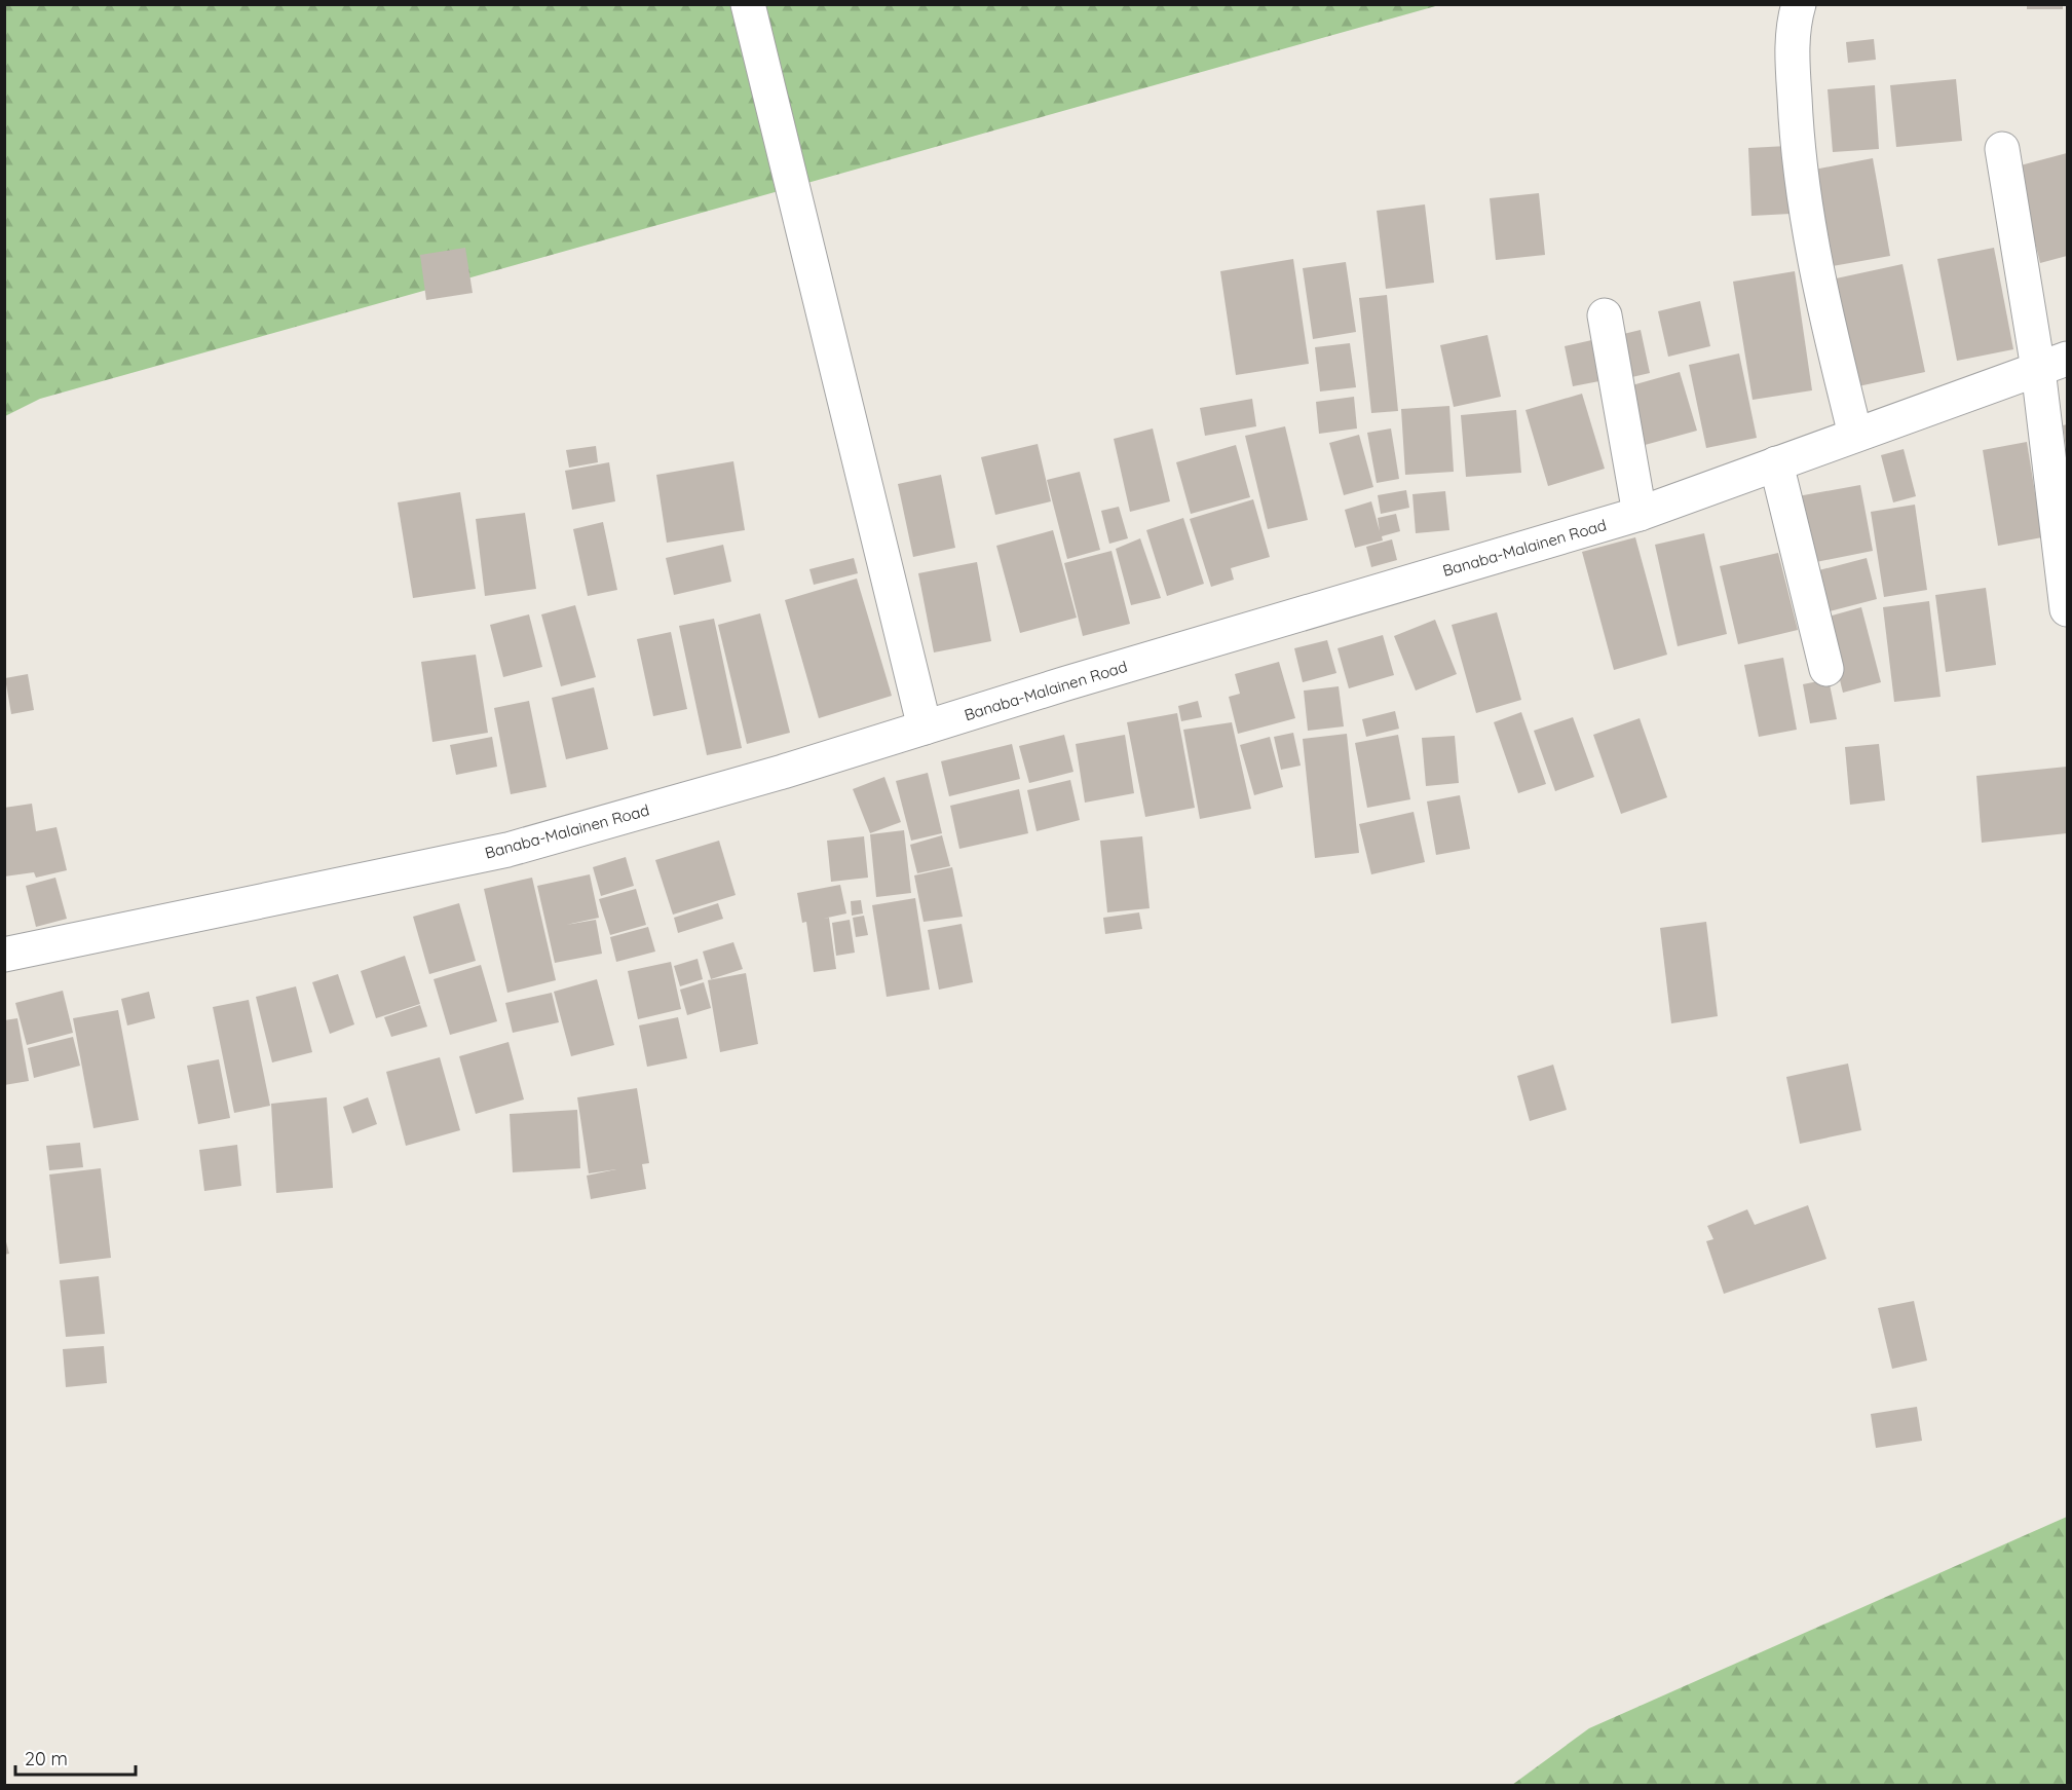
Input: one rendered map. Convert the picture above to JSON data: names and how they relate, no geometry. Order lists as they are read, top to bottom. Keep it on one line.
{"streets":{"street":["Banaba-Malainen Road"]},"scale_bar":"20 m"}
